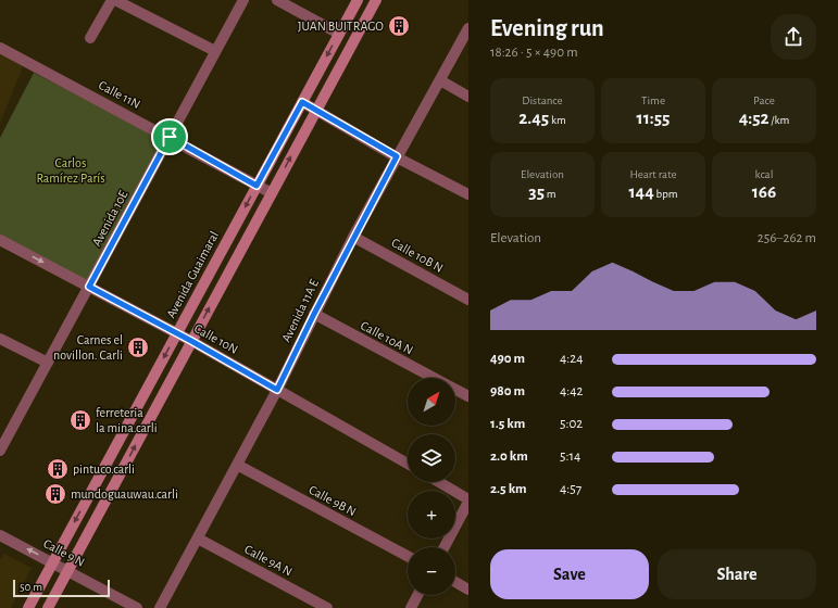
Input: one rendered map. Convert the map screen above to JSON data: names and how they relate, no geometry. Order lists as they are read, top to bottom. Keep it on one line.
{"streets":{"street":["Calle 11N","Avenida 10E","Calle 10B N","Avenida Guaimaral","Avenida 11A E","Calle 10A N","Calle 10N","Calle 9B N","Calle 9 N","Calle 9A N"]},"crossings":[["Calle 11N","Avenida 10E"],["Calle 11N","Avenida Guaimaral"],["Avenida 10E","Calle 10N"],["Calle 10B N","Avenida 11A E"],["Avenida Guaimaral","Calle 10N"],["Avenida Guaimaral","Calle 9 N"],["Avenida 11A E","Calle 10A N"],["Avenida 11A E","Calle 10N"],["Avenida 11A E","Calle 9B N"],["Avenida 11A E","Calle 9A N"]],"one_way":["Calle 9 N"],"parks":["Carlos Ramírez París"],"places":{"building":["JUAN BUITRAGO","Carnes el novillon. Carli","ferreteria la mina.carli","pintuco.carli","mundoguauwau.carli"]},"scale_bar":"50 m","north":"top right","page":{"heading":["Evening run","18:26 · 5 × 490 m"],"stats":[["Distance","2.45 km"],["Time","11:55"],["Pace","4:52 /km"],["Elevation","35 m"],["Heart rate","144 bpm"],["kcal","166"]],"chart":["Elevation","256–262 m"],"list":[{"name":"490 m","note":"4:24"},{"name":"980 m","note":"4:42"},{"name":"1.5 km","note":"5:02"},{"name":"2.0 km","note":"5:14"},{"name":"2.5 km","note":"4:57"}],"map_buttons":["+","−"],"buttons":["Save","Share"],"scale":"50 m"}}
